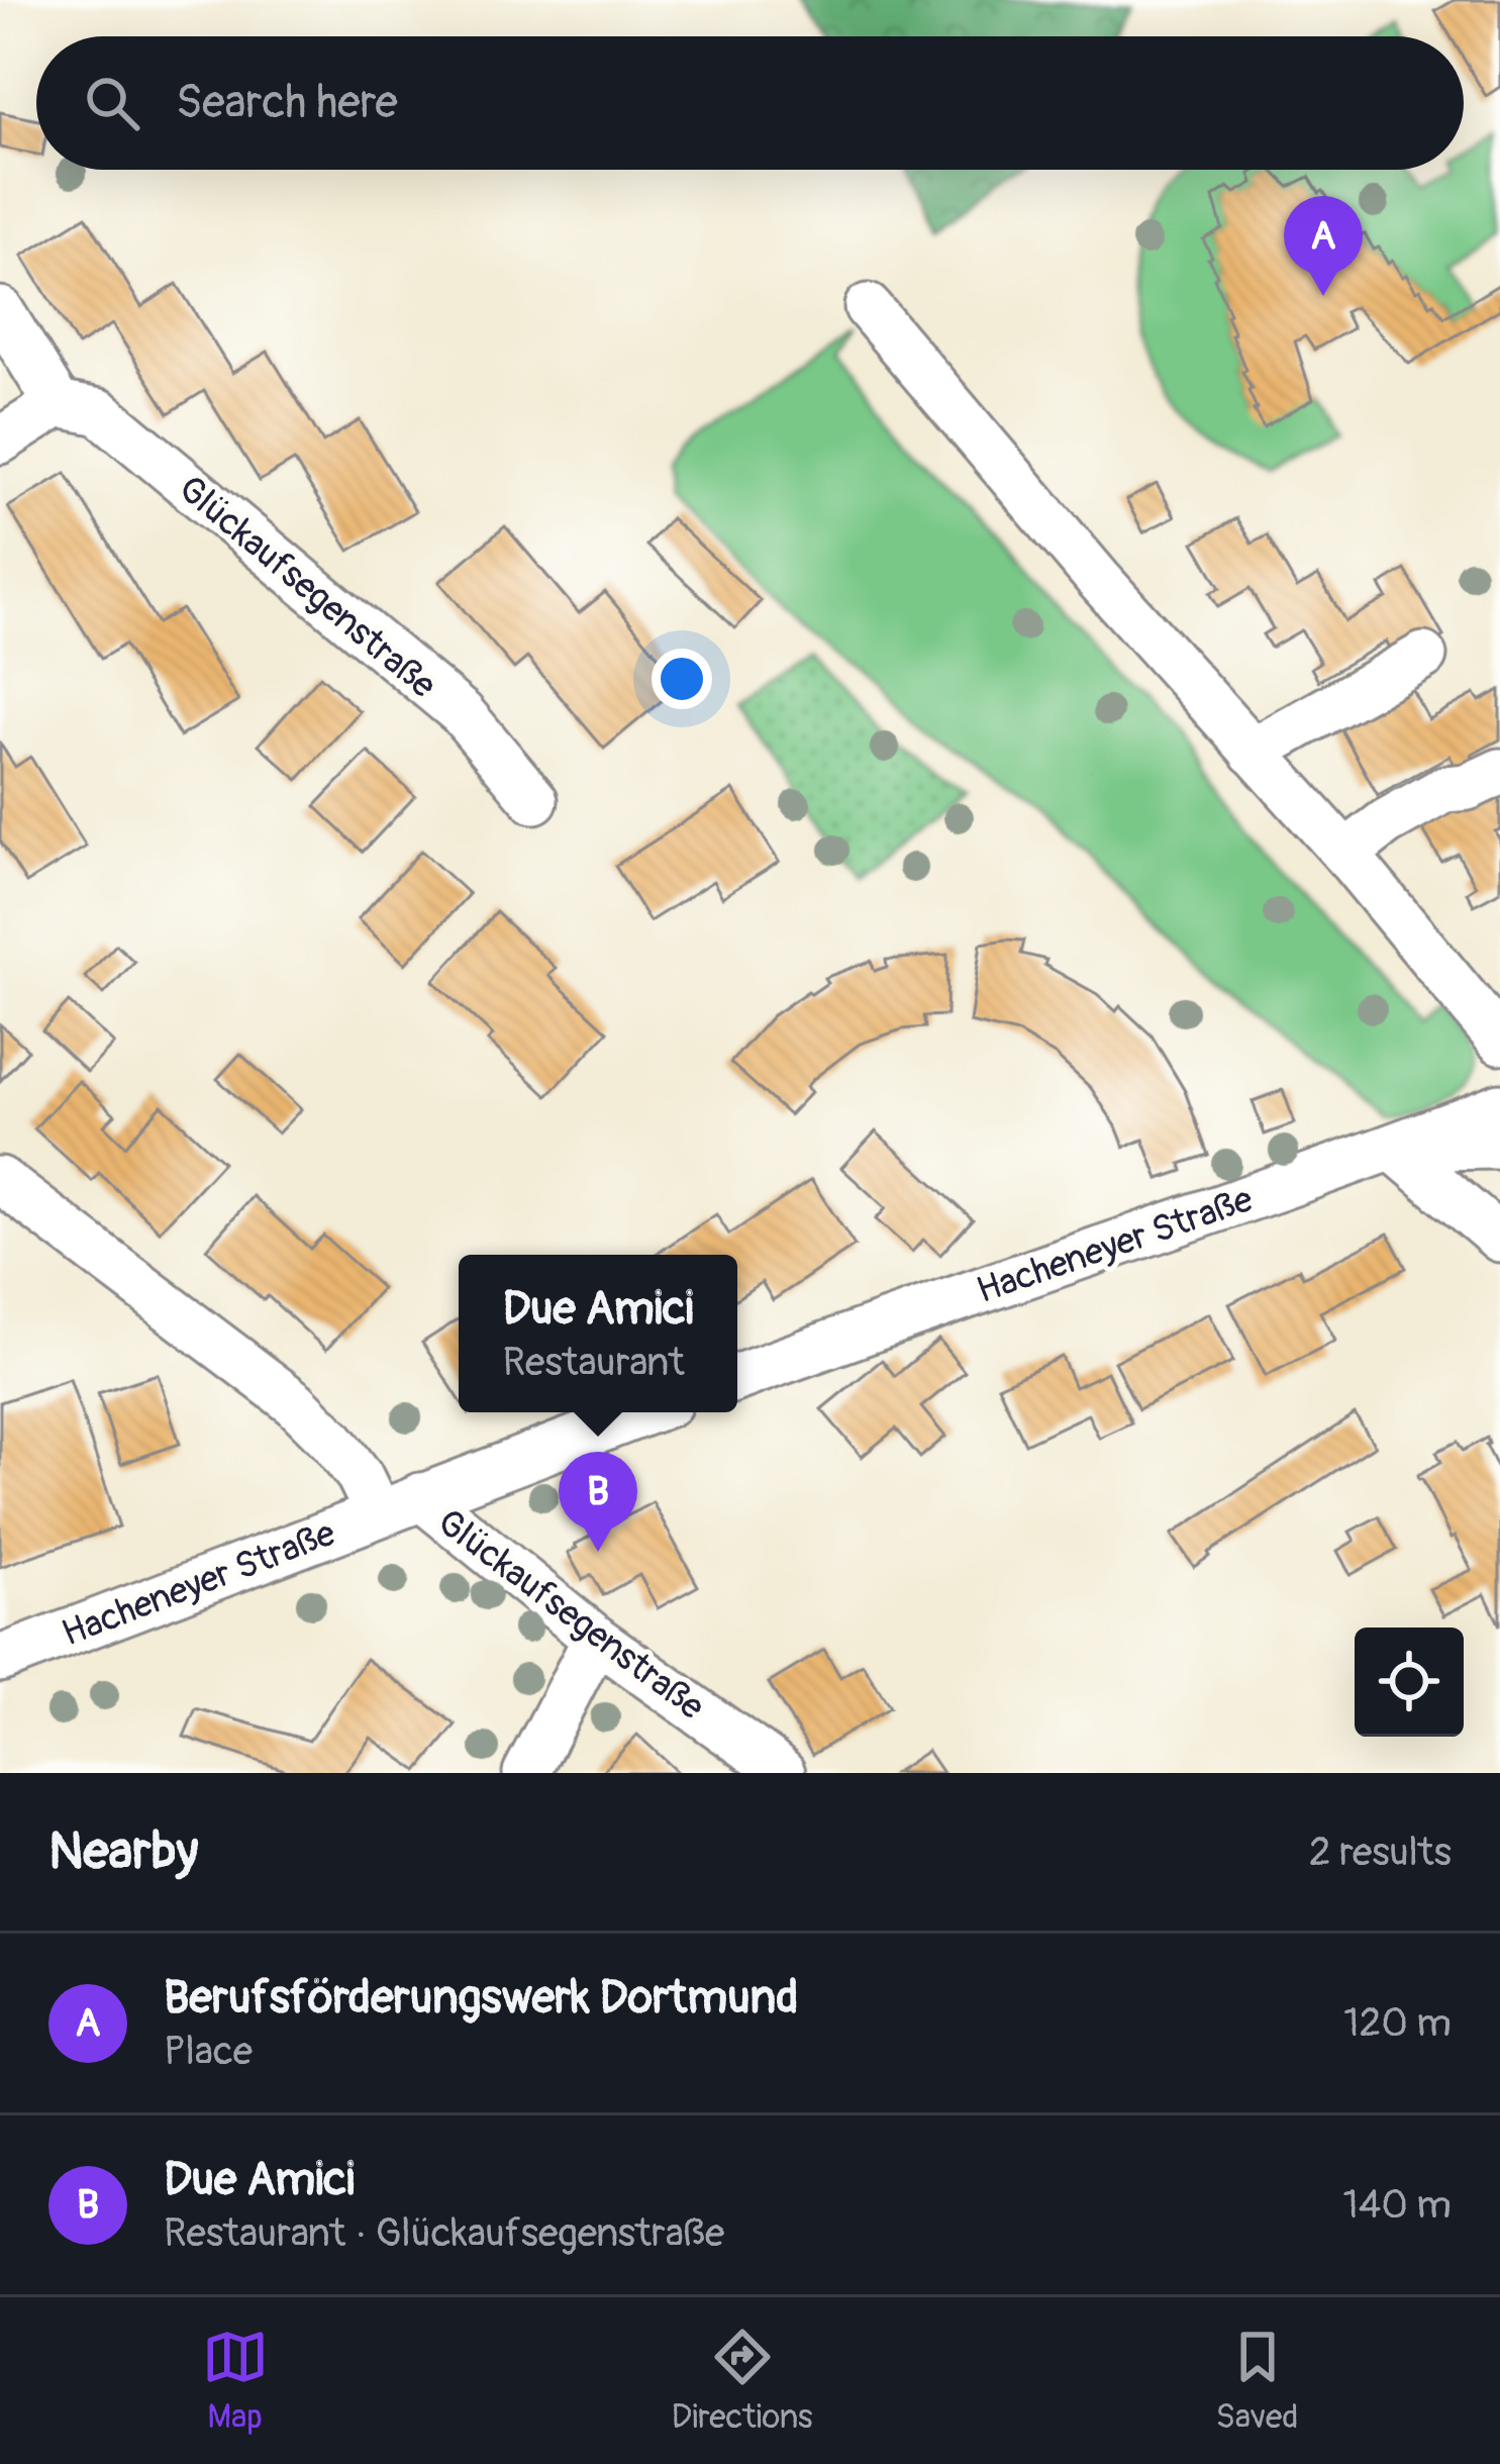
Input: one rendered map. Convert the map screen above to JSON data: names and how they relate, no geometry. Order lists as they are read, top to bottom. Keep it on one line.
{"streets":{"street":["Glückaufsegenstraße","Hacheneyer Straße"]},"crossings":[["Glückaufsegenstraße","Hacheneyer Straße"]],"page":{"search":"Search here","pins":["A","B"],"popup":["Due Amici","Restaurant"],"heading":["Nearby","2 results"],"list":[{"mark":"A","name":"Berufsförderungswerk Dortmund","note":"Place","value":"120 m"},{"mark":"B","name":"Due Amici","note":"Restaurant · Glückaufsegenstraße","value":"140 m"}],"nav":["Map","Directions","Saved"]}}
